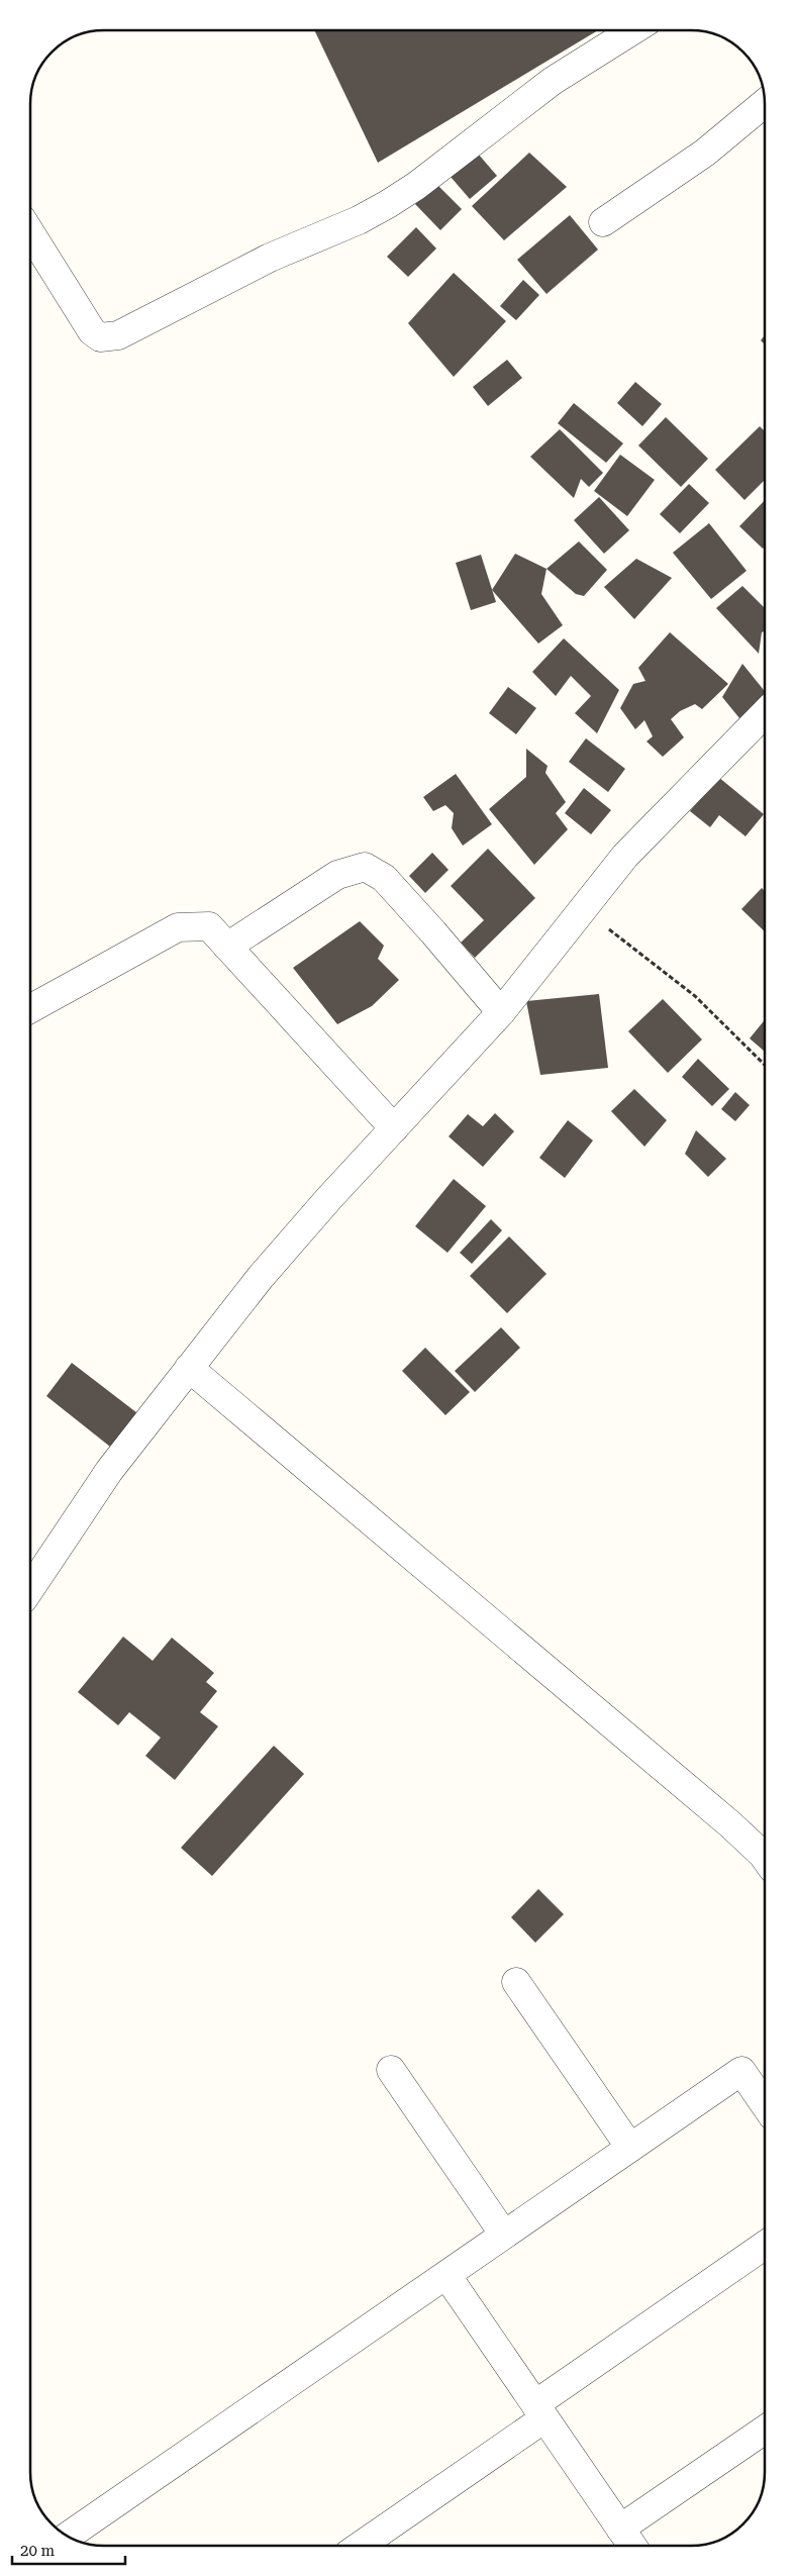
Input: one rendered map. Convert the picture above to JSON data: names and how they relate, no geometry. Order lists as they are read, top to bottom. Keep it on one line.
{"scale_bar":"20 m"}
